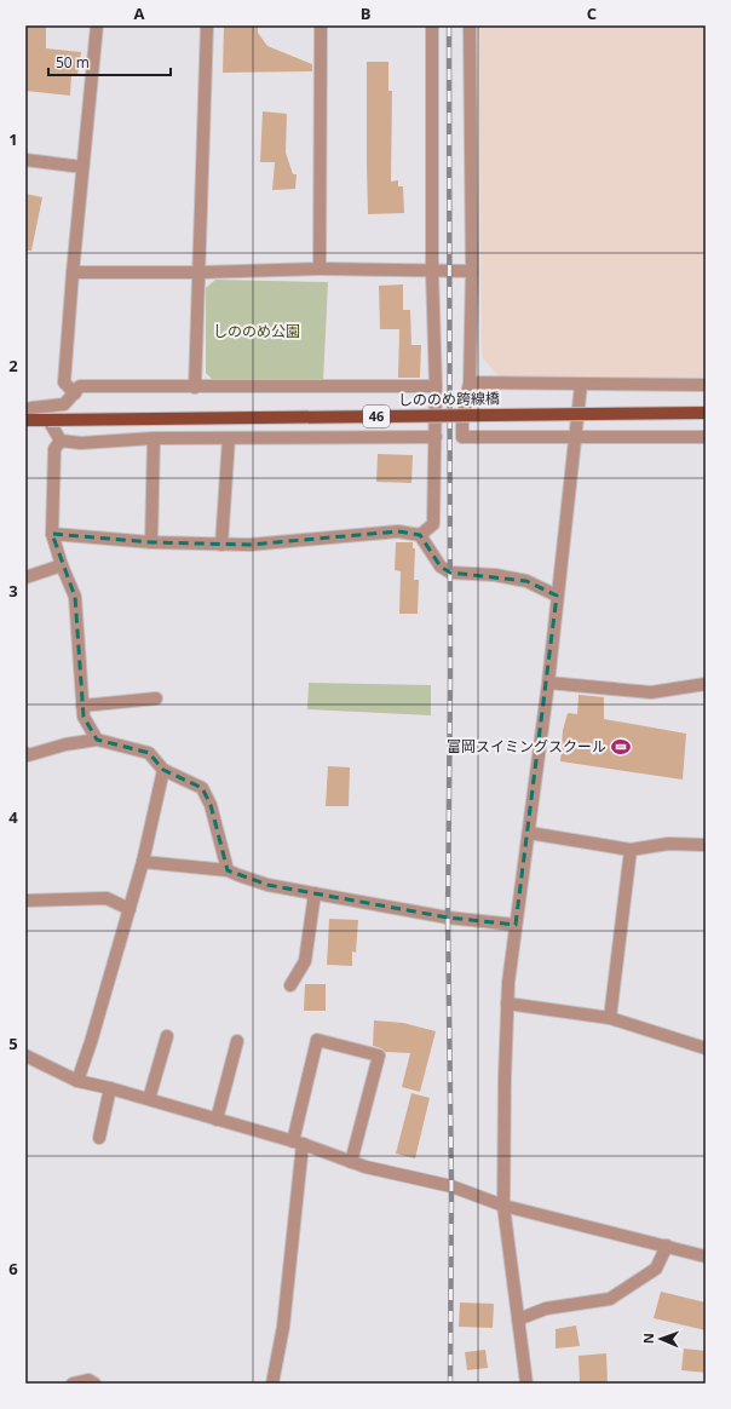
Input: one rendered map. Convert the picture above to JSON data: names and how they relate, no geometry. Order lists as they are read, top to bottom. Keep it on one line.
{"streets":{"main road":["しののめ跨線橋","46"]},"crossings":[["しののめ跨線橋","46"]],"parks":["しののめ公園"],"places":{"sports":["富岡スイミングスクール"]},"scale_bar":"50 m","north":"left","grid":{"columns":["A","B","C"],"rows":["1","2","3","4","5","6"]}}
